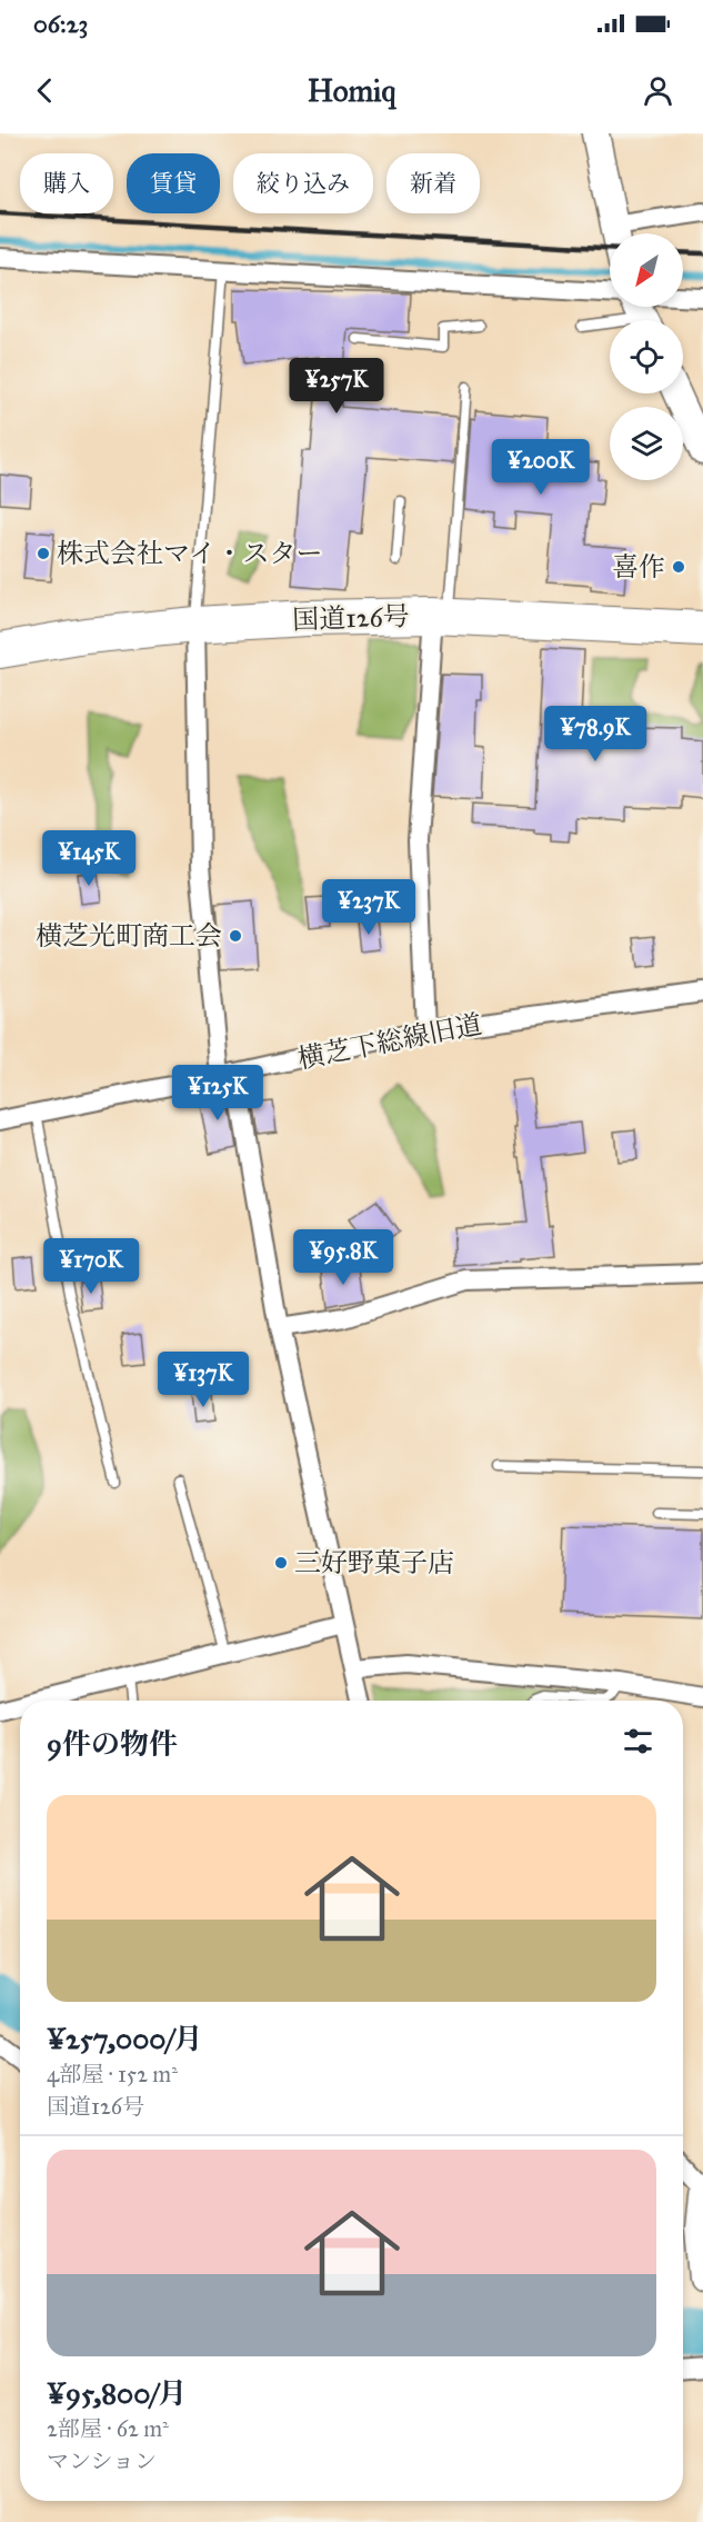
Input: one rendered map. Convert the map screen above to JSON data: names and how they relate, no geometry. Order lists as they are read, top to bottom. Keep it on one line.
{"streets":{"highway":["国道126号"],"street":["横芝下総線旧道"]},"places":["株式会社マイ・スター","喜作","横芝光町商工会","三好野菓子店"],"north":"bottom left","page":{"status":"06:23","header":"Homiq","chip":["購入","賃貸","絞り込み","新着"],"price":["¥257K","¥200K","¥78.9K","¥145K","¥237K","¥125K","¥95.8K","¥170K","¥137K"],"heading":"9件の物件","list":[{"name":"¥257,000/月","note":"4部屋 · 152 m² · 国道126号"},{"name":"¥95,800/月","note":"2部屋 · 62 m² · マンション"}]}}
